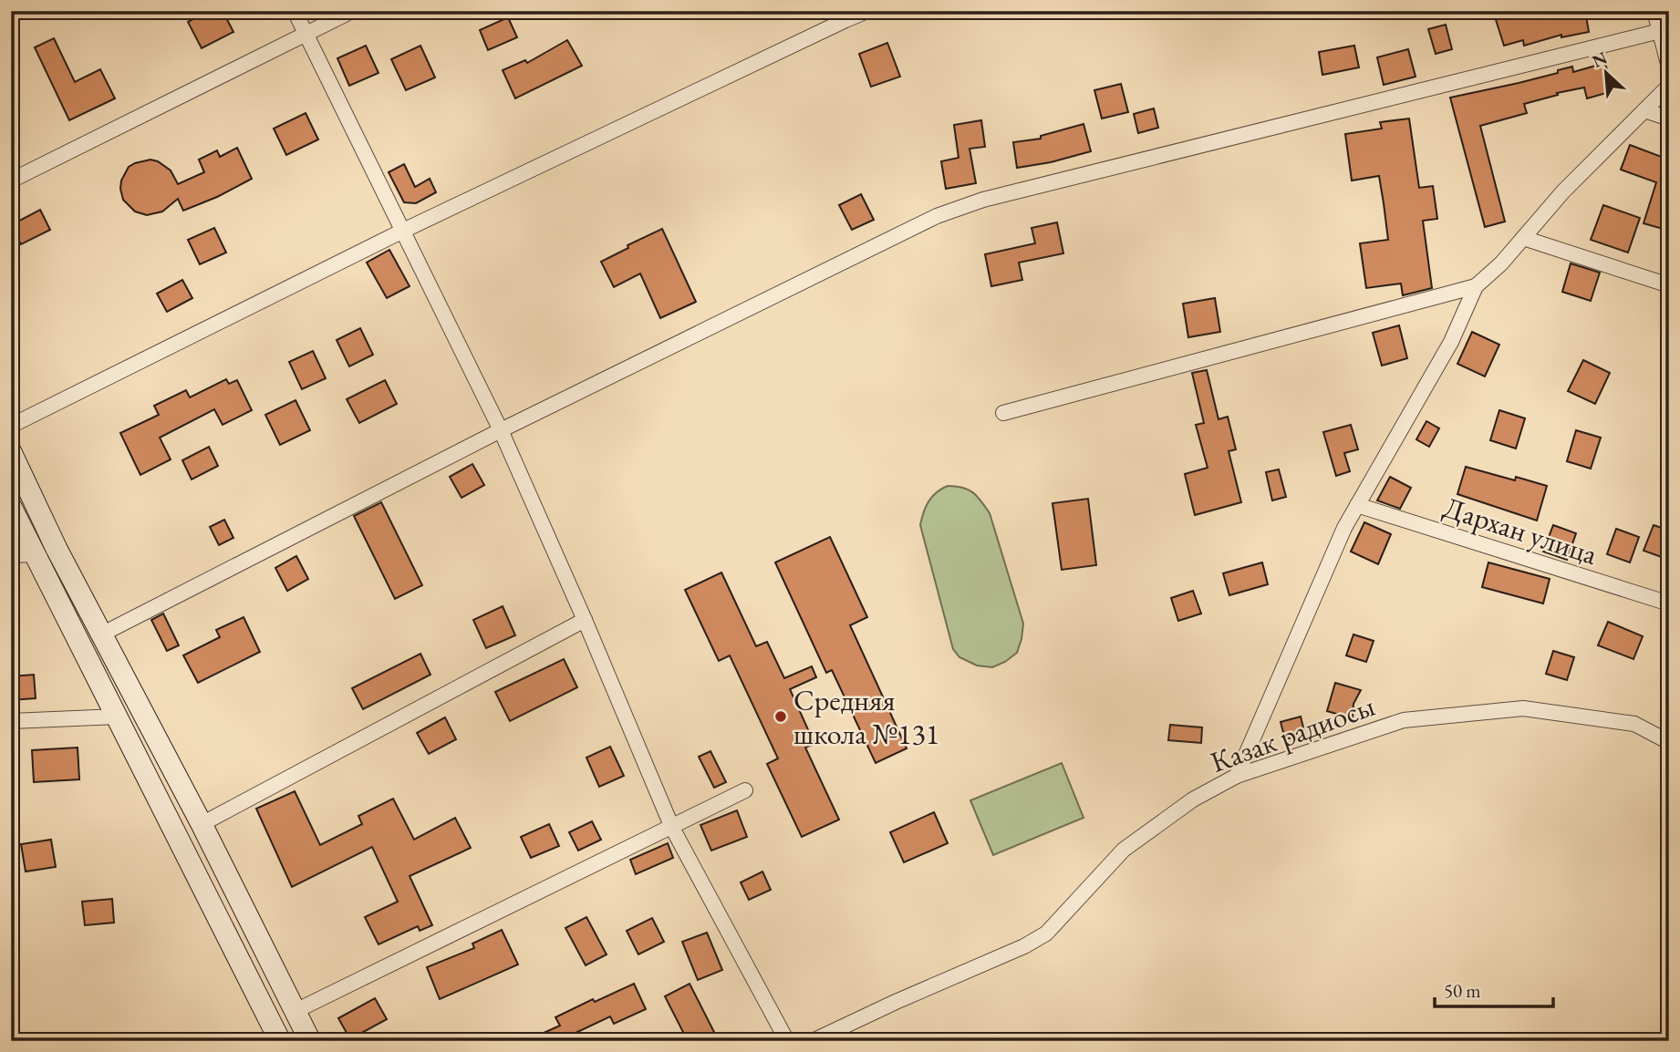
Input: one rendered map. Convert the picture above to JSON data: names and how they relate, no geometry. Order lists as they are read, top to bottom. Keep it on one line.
{"streets":{"street":["Дархан улица","Казак радиосы"]},"places":["Средняя школа №131"],"scale_bar":"50 m","north":"top left"}
